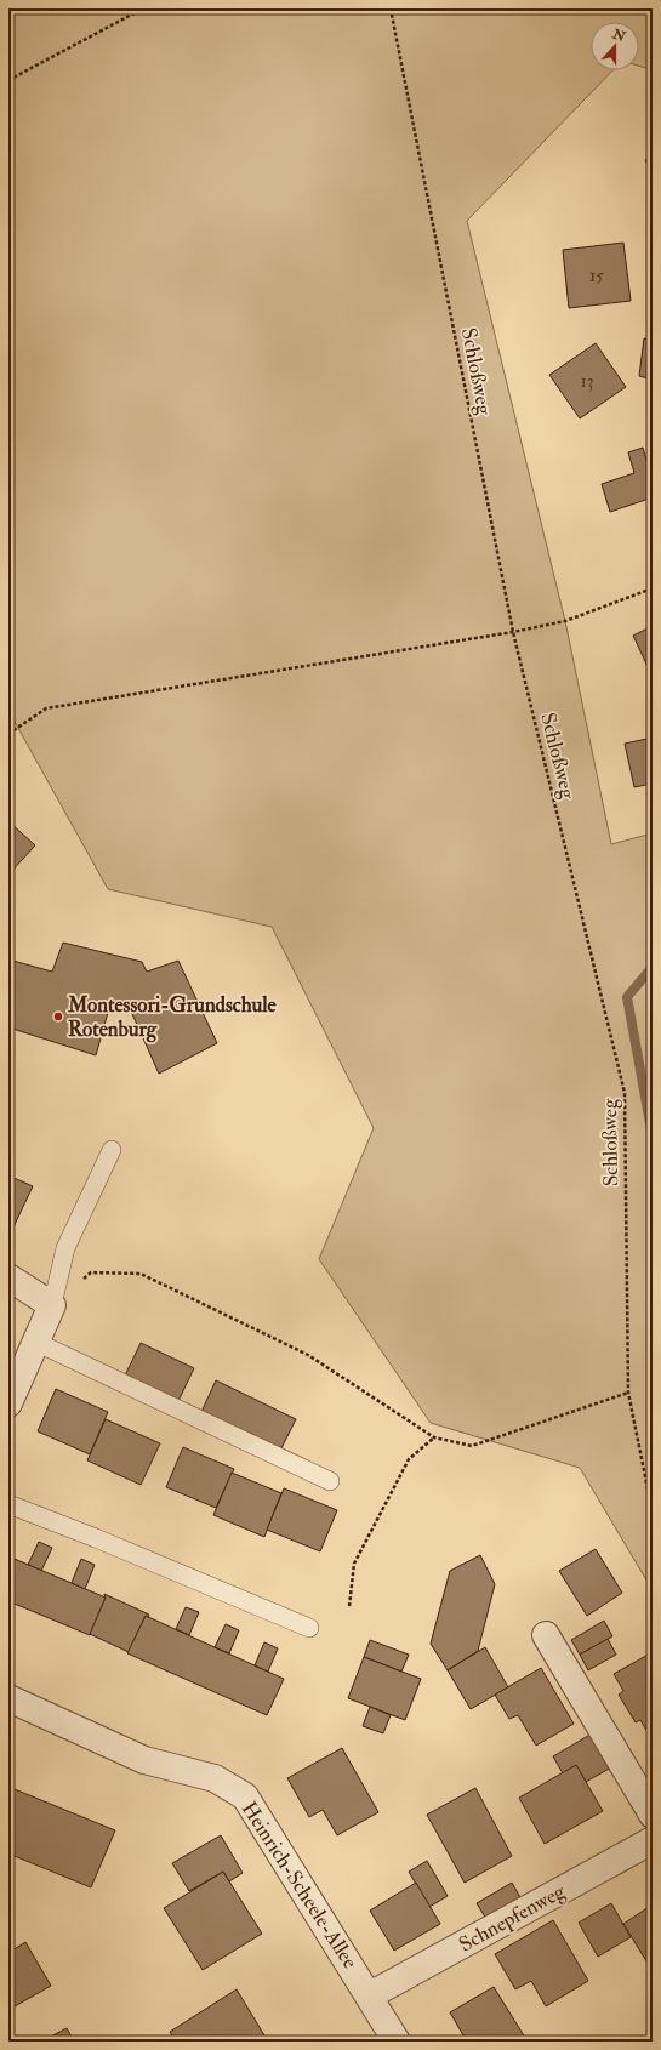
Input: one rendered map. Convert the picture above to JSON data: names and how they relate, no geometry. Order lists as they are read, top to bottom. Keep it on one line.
{"streets":{"street":["Heinrich-Scheele-Allee","Schnepfenweg"],"path":["Schloßweg"]},"crossings":[["Heinrich-Scheele-Allee","Schnepfenweg"]],"places":["Montessori-Grundschule Rotenburg"],"house_numbers":["15","13"],"north":"top"}
